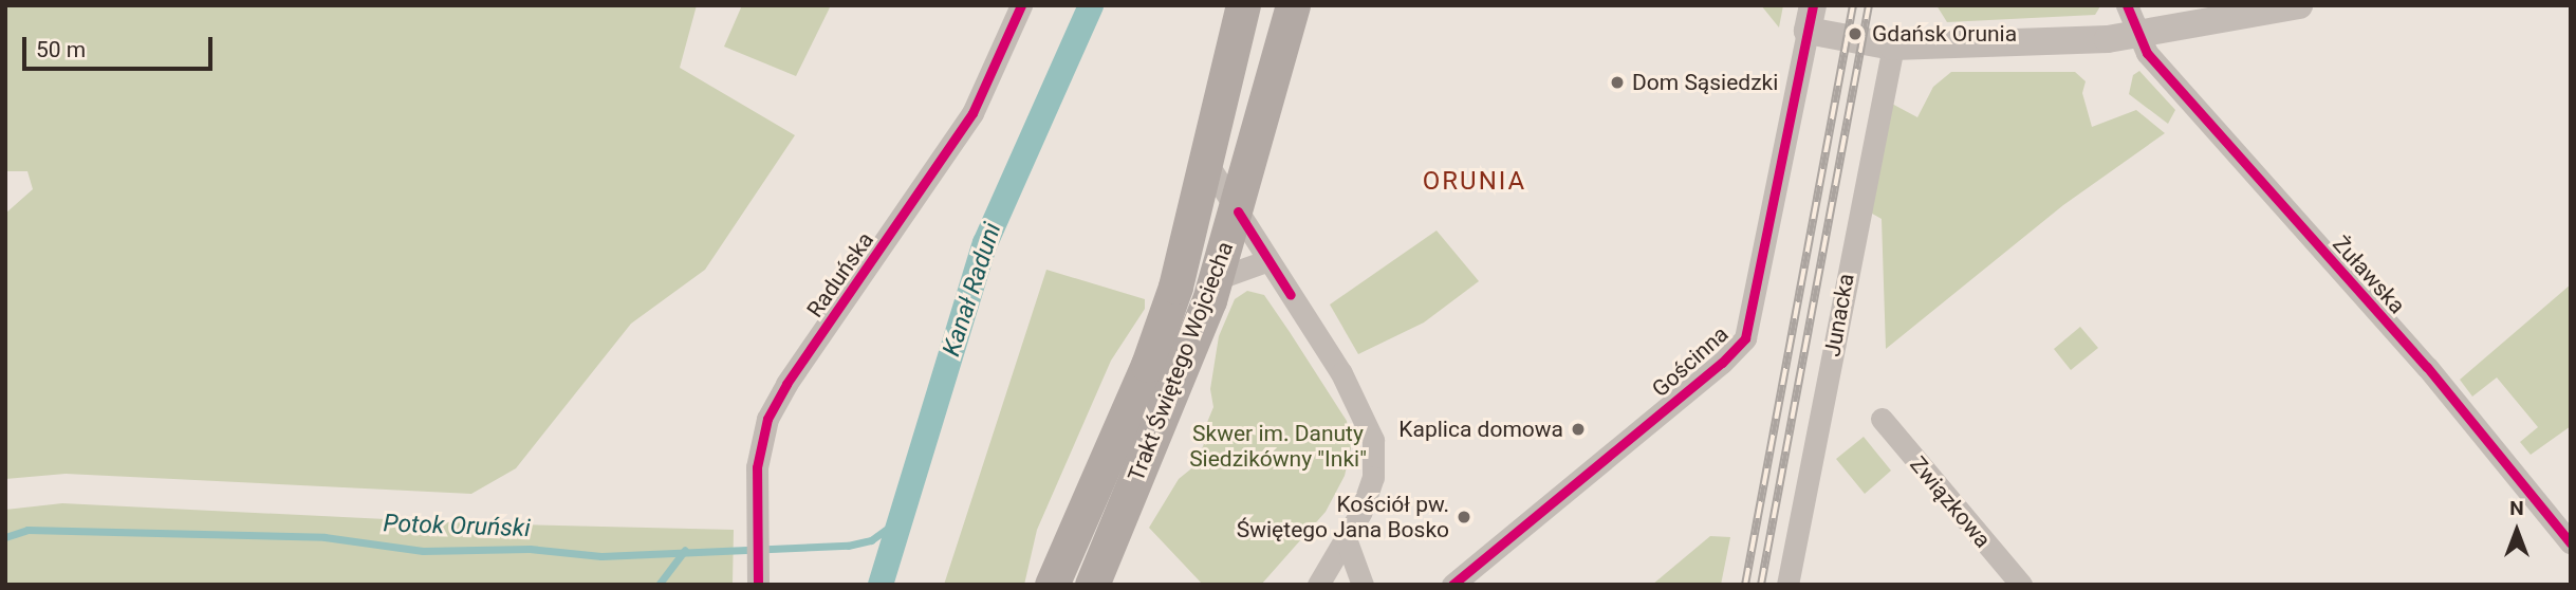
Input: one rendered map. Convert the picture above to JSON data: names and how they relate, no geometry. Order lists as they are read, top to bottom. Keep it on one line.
{"streets":{"main road":["Trakt Świętego Wojciecha"],"street":["Raduńska","Żuławska","Junacka","Gościnna","Związkowa"]},"districts":["ORUNIA"],"water":["Kanał Raduni","Potok Oruński"],"parks":["Skwer im. Danuty Siedzikówny \"Inki\""],"places":["Gdańsk Orunia","Dom Sąsiedzki","Kaplica domowa","Kościół pw. Świętego Jana Bosko"],"scale_bar":"50 m","north":"top"}
